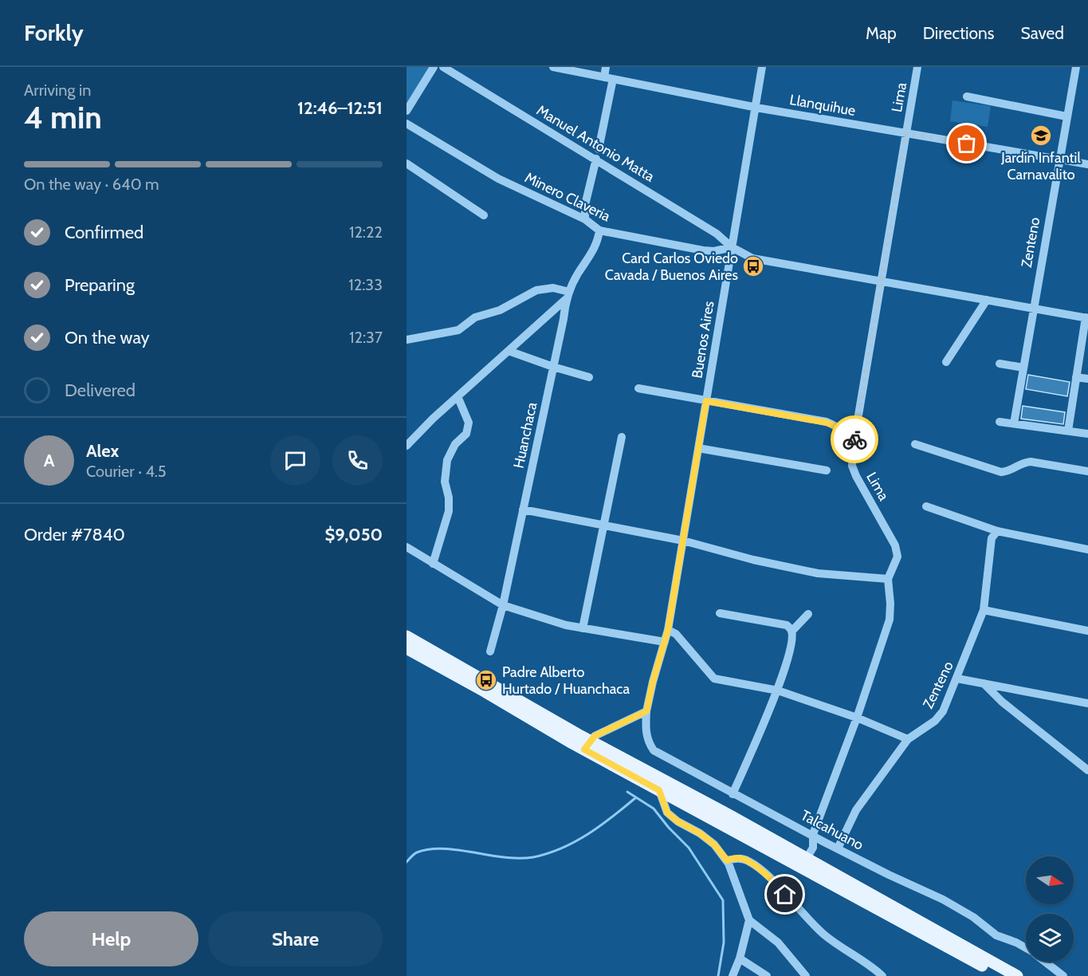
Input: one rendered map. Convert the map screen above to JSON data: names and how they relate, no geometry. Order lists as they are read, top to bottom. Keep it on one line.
{"streets":{"street":["Lima","Llanquihue","Manuel Antonio Matta","Minero Claveria","Zenteno","Buenos Aires","Huanchaca","Talcahuano"]},"crossings":[["Lima","Llanquihue"],["Lima","Manuel Antonio Matta"],["Lima","Talcahuano"],["Llanquihue","Zenteno"],["Llanquihue","Buenos Aires"],["Manuel Antonio Matta","Minero Claveria"],["Manuel Antonio Matta","Zenteno"],["Manuel Antonio Matta","Buenos Aires"],["Minero Claveria","Buenos Aires"],["Minero Claveria","Huanchaca"],["Zenteno","Talcahuano"],["Buenos Aires","Talcahuano"]],"places":{"school or university":["Jardín Infantil Carnavalito"],"bus stop":["Card Carlos Oviedo Cavada / Buenos Aires","Padre Alberto Hurtado / Huanchaca"]},"north":"right","page":{"header":"Forkly","nav":["Map","Directions","Saved"],"heading":["4 min","Arriving in","12:46–12:51"],"panel":["Alex","Courier · 4.5","Order #7840","$9,050"],"bar":"On the way · 640 m","list":[["Confirmed","12:22"],["Preparing","12:33"],["On the way","12:37"],"Delivered"],"round":"A","buttons":["Help","Share"]}}
